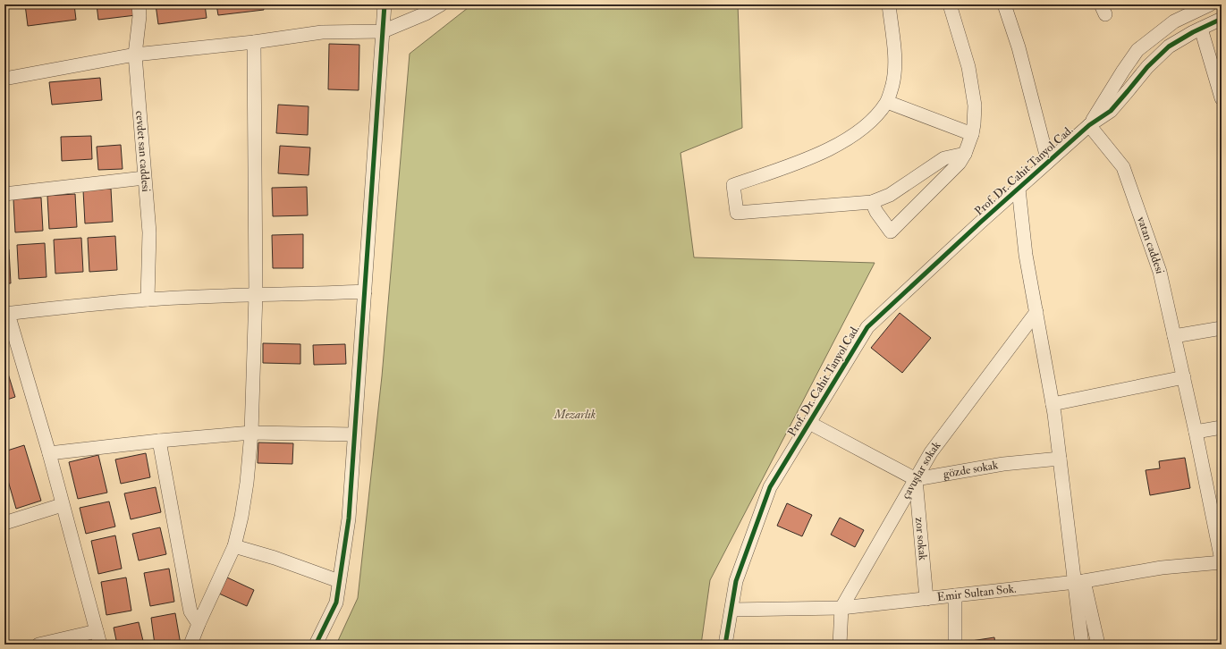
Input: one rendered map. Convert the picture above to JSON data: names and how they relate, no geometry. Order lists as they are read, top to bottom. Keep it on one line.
{"streets":{"street":["cevdet san caddesi","Prof. Dr. Cahit Tanyol Cad.","vatan caddesi","gözde sokak","çavuşlar sokak","zor sokak","Emir Sultan Sok."]},"crossings":[["Prof. Dr. Cahit Tanyol Cad.","vatan caddesi"],["Prof. Dr. Cahit Tanyol Cad.","Emir Sultan Sok."],["vatan caddesi","Emir Sultan Sok."],["gözde sokak","çavuşlar sokak"],["gözde sokak","zor sokak"],["çavuşlar sokak","zor sokak"],["çavuşlar sokak","Emir Sultan Sok."],["zor sokak","Emir Sultan Sok."]],"parks":["Mezarlık"]}
